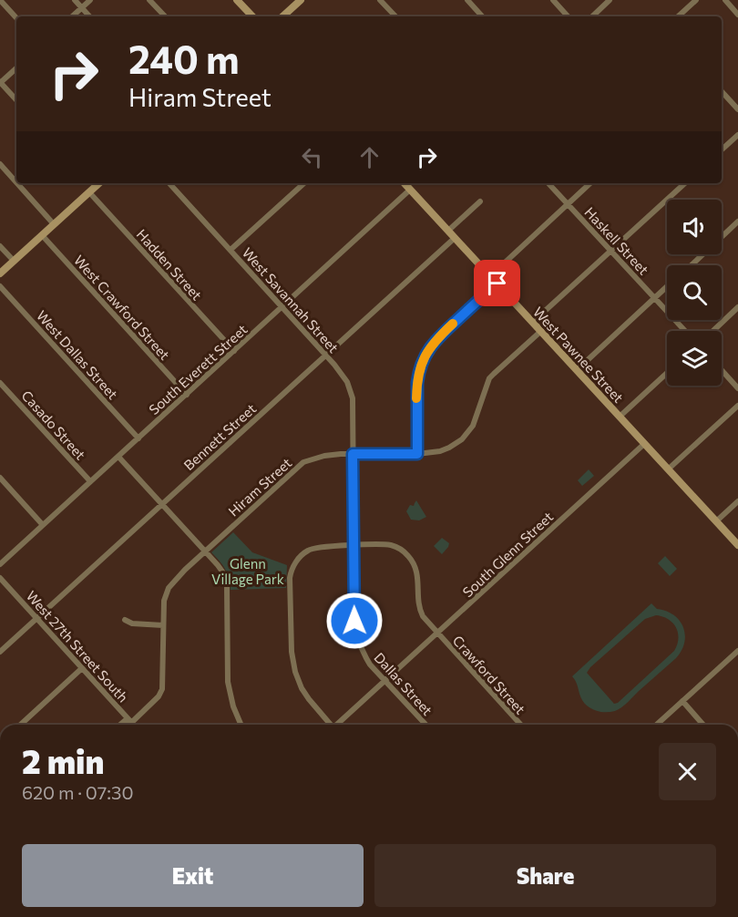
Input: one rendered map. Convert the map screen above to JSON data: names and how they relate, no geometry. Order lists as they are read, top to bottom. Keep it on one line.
{"streets":{"main road":["West Pawnee Street"],"street":["Haskell Street","Hadden Street","West Savannah Street","West Crawford Street","West Dallas Street","South Everett Street","Casado Street","Bennett Street","Hiram Street","South Glenn Street","West 27th Street South","Crawford Street","Dallas Street"]},"crossings":[["Hadden Street","South Everett Street"],["West Savannah Street","South Everett Street"],["West Savannah Street","Bennett Street"],["West Savannah Street","Hiram Street"],["West Savannah Street","Dallas Street"],["West Crawford Street","South Everett Street"],["West Dallas Street","South Everett Street"],["West Pawnee Street","South Everett Street"],["West Pawnee Street","Bennett Street"],["West Pawnee Street","Hiram Street"],["West Pawnee Street","South Glenn Street"],["South Everett Street","Casado Street"],["Bennett Street","West 27th Street South"],["Hiram Street","West 27th Street South"],["Hiram Street","Dallas Street"],["South Glenn Street","Crawford Street"],["South Glenn Street","Dallas Street"]],"parks":["Glenn Village Park"],"page":{"turn":["240 m","Hiram Street"],"heading":["2 min","620 m · 07:30"],"buttons":["Exit","Share"]}}
